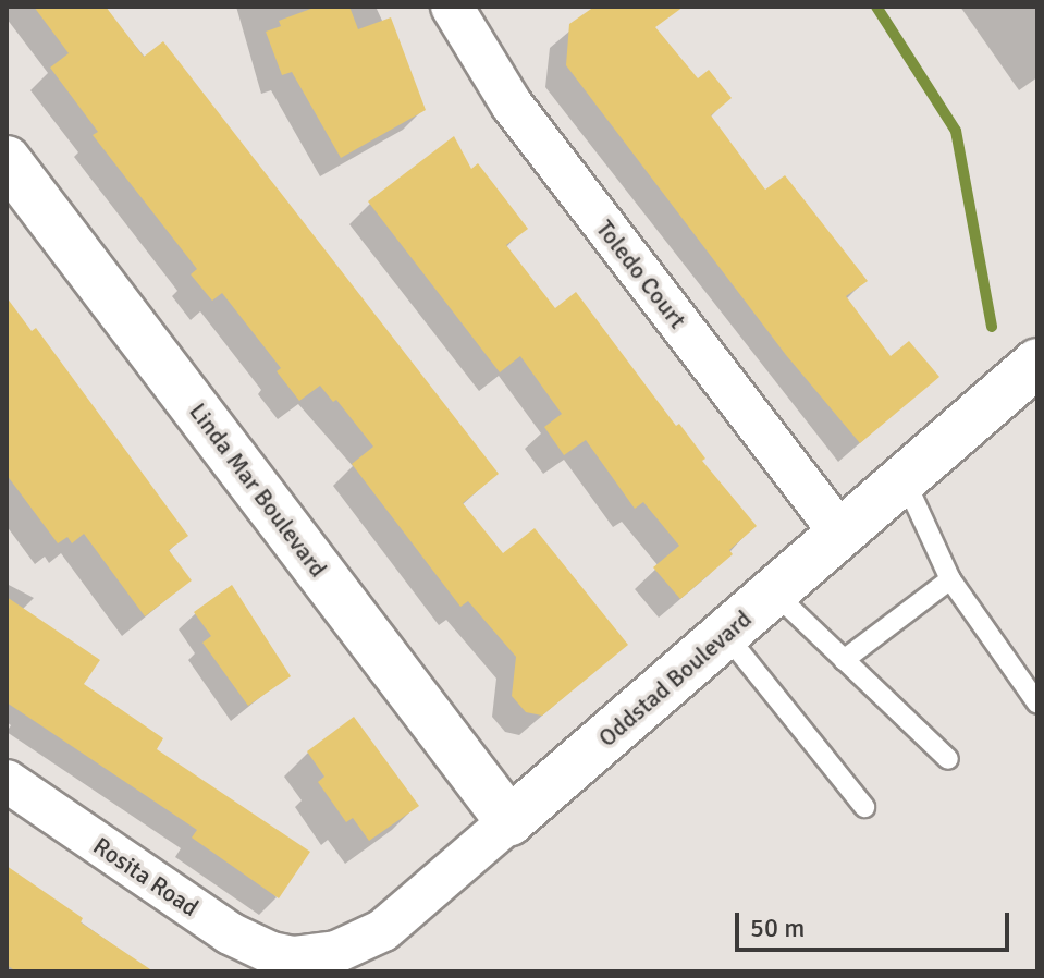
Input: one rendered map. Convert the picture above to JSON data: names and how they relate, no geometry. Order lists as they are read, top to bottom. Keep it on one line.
{"streets":{"street":["Toledo Court","Linda Mar Boulevard","Oddstad Boulevard","Rosita Road"]},"crossings":[["Toledo Court","Oddstad Boulevard"],["Linda Mar Boulevard","Oddstad Boulevard"],["Oddstad Boulevard","Rosita Road"]],"scale_bar":"50 m"}
